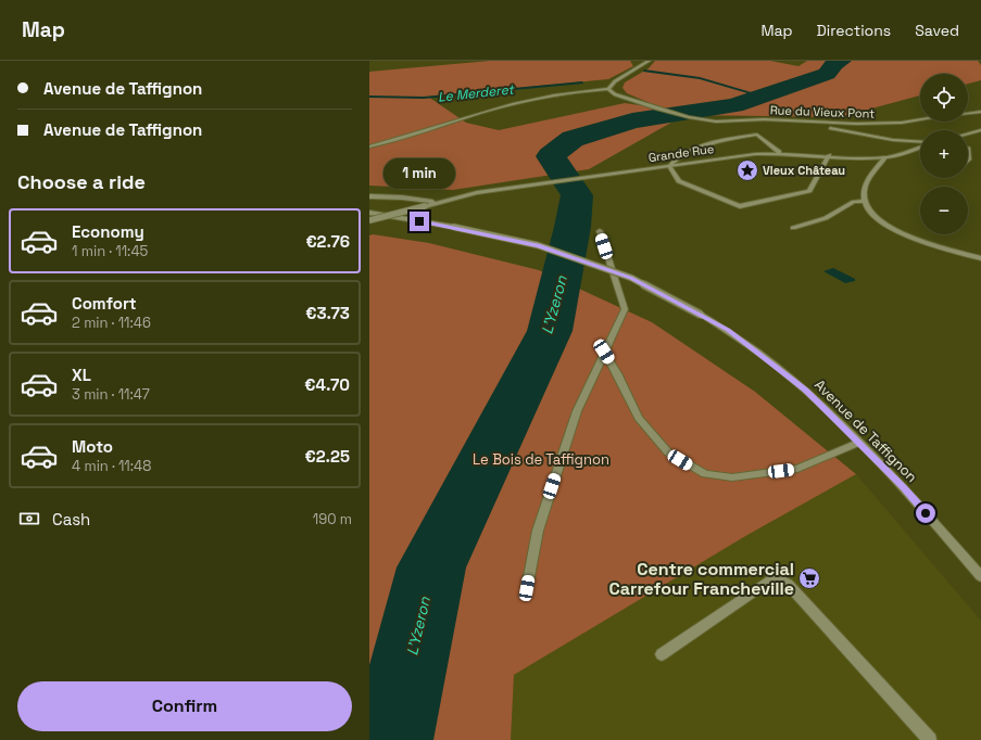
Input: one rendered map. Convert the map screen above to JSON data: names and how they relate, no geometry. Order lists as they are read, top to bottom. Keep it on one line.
{"streets":{"street":["Rue du Vieux Pont","Grande Rue","Avenue de Taffignon"]},"water":["Le Merderet","L'Yzeron"],"parks":["Le Bois de Taffignon"],"places":{"place":["Vieux Château"],"supermarket":["Centre commercial Carrefour Francheville"]},"page":{"header":"Map","nav":["Map","Directions","Saved"],"banner":["Avenue de Taffignon","Avenue de Taffignon"],"map_buttons":["+","−"],"heading":"Choose a ride","bubble":"1 min","list":[{"name":"Economy","note":"1 min · 11:45","value":"€2.76"},{"name":"Comfort","note":"2 min · 11:46","value":"€3.73"},{"name":"XL","note":"3 min · 11:47","value":"€4.70"},{"name":"Moto","note":"4 min · 11:48","value":"€2.25"}],"pay":["Cash","190 m"],"buttons":"Confirm"}}
